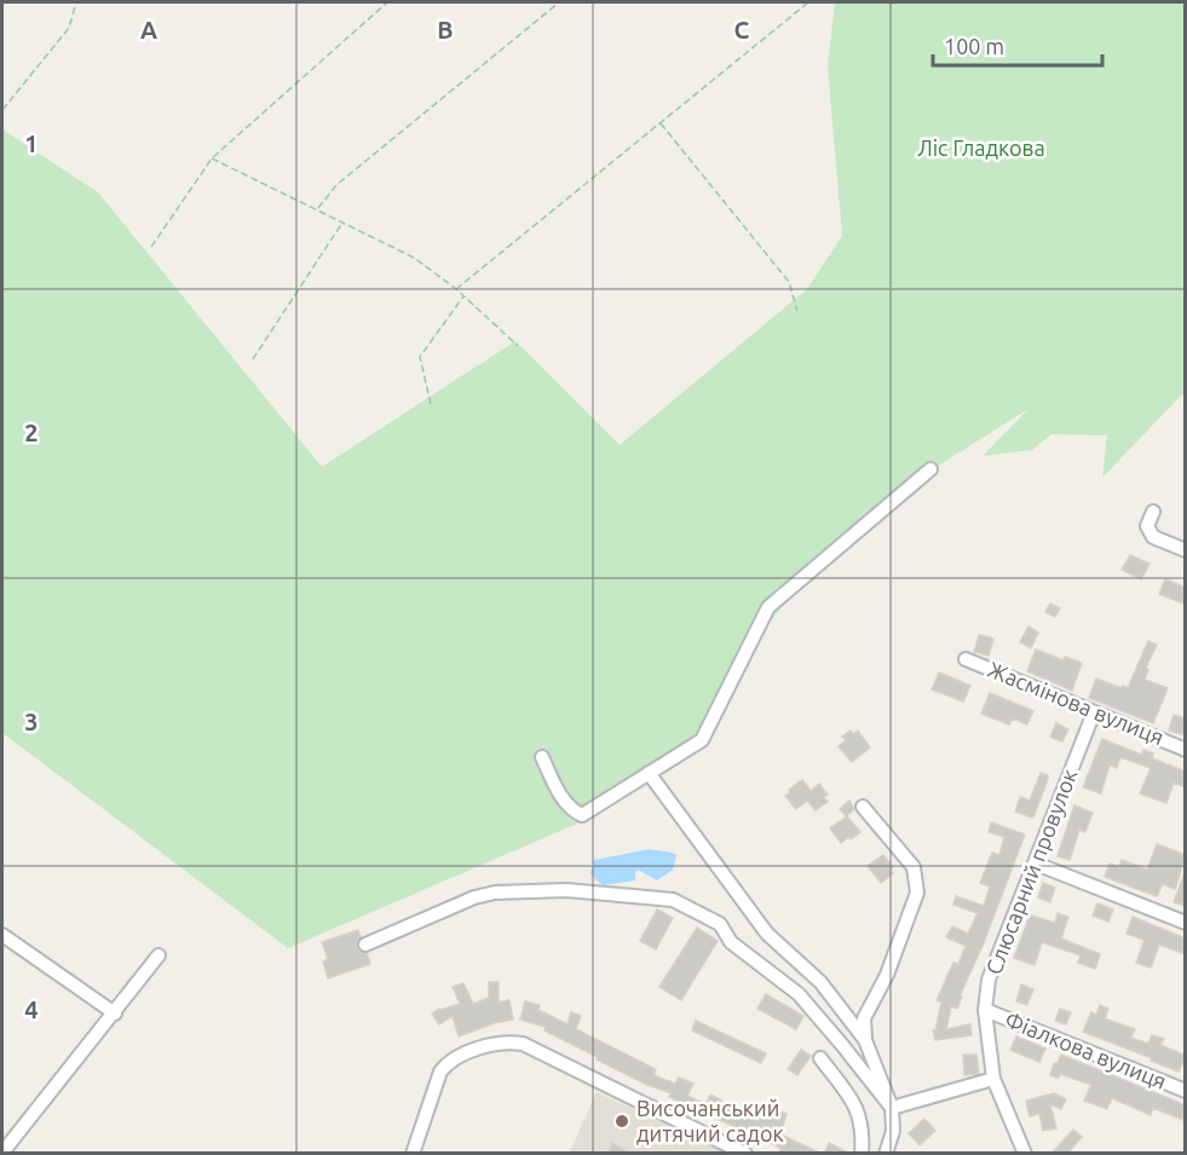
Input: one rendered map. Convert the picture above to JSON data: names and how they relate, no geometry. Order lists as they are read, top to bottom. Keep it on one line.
{"streets":{"street":["Жасмінова вулиця","Слюсарний провулок","Фіалкова вулиця"]},"crossings":[["Жасмінова вулиця","Слюсарний провулок"],["Слюсарний провулок","Фіалкова вулиця"]],"parks":["Ліс Гладкова"],"places":["Височанський дитячий садок"],"scale_bar":"100 m","grid":{"columns":["A","B","C"],"rows":["1","2","3","4"]}}
